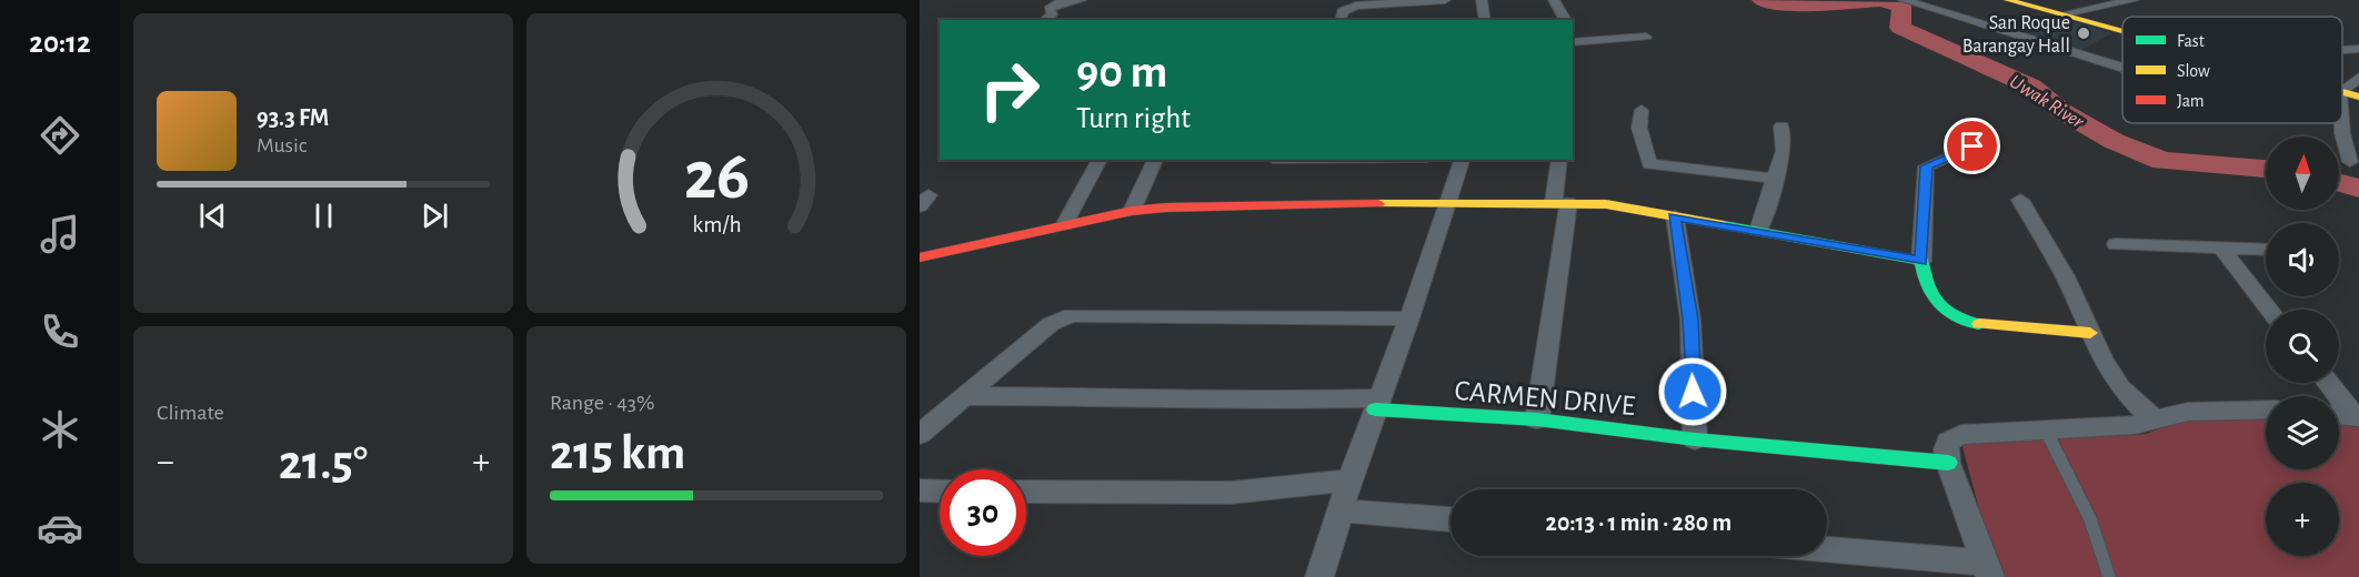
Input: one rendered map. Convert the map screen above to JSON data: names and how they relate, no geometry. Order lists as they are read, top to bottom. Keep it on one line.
{"streets":{"street":["CARMEN DRIVE"]},"water":["Uwak River"],"places":["San Roque Barangay Hall"],"legend":["Fast","Slow","Jam"],"north":"top","page":{"tabs":"20:12","turn":["90 m","Turn right"],"song":["93.3 FM","Music"],"map_buttons":"+","tile":["Climate",["Range · 43%","215 km"]],"heat":["−","21.5°","+"],"limit":"30","trip":"20:13 · 1 min · 280 m","gauge":["26","km/h"]}}
